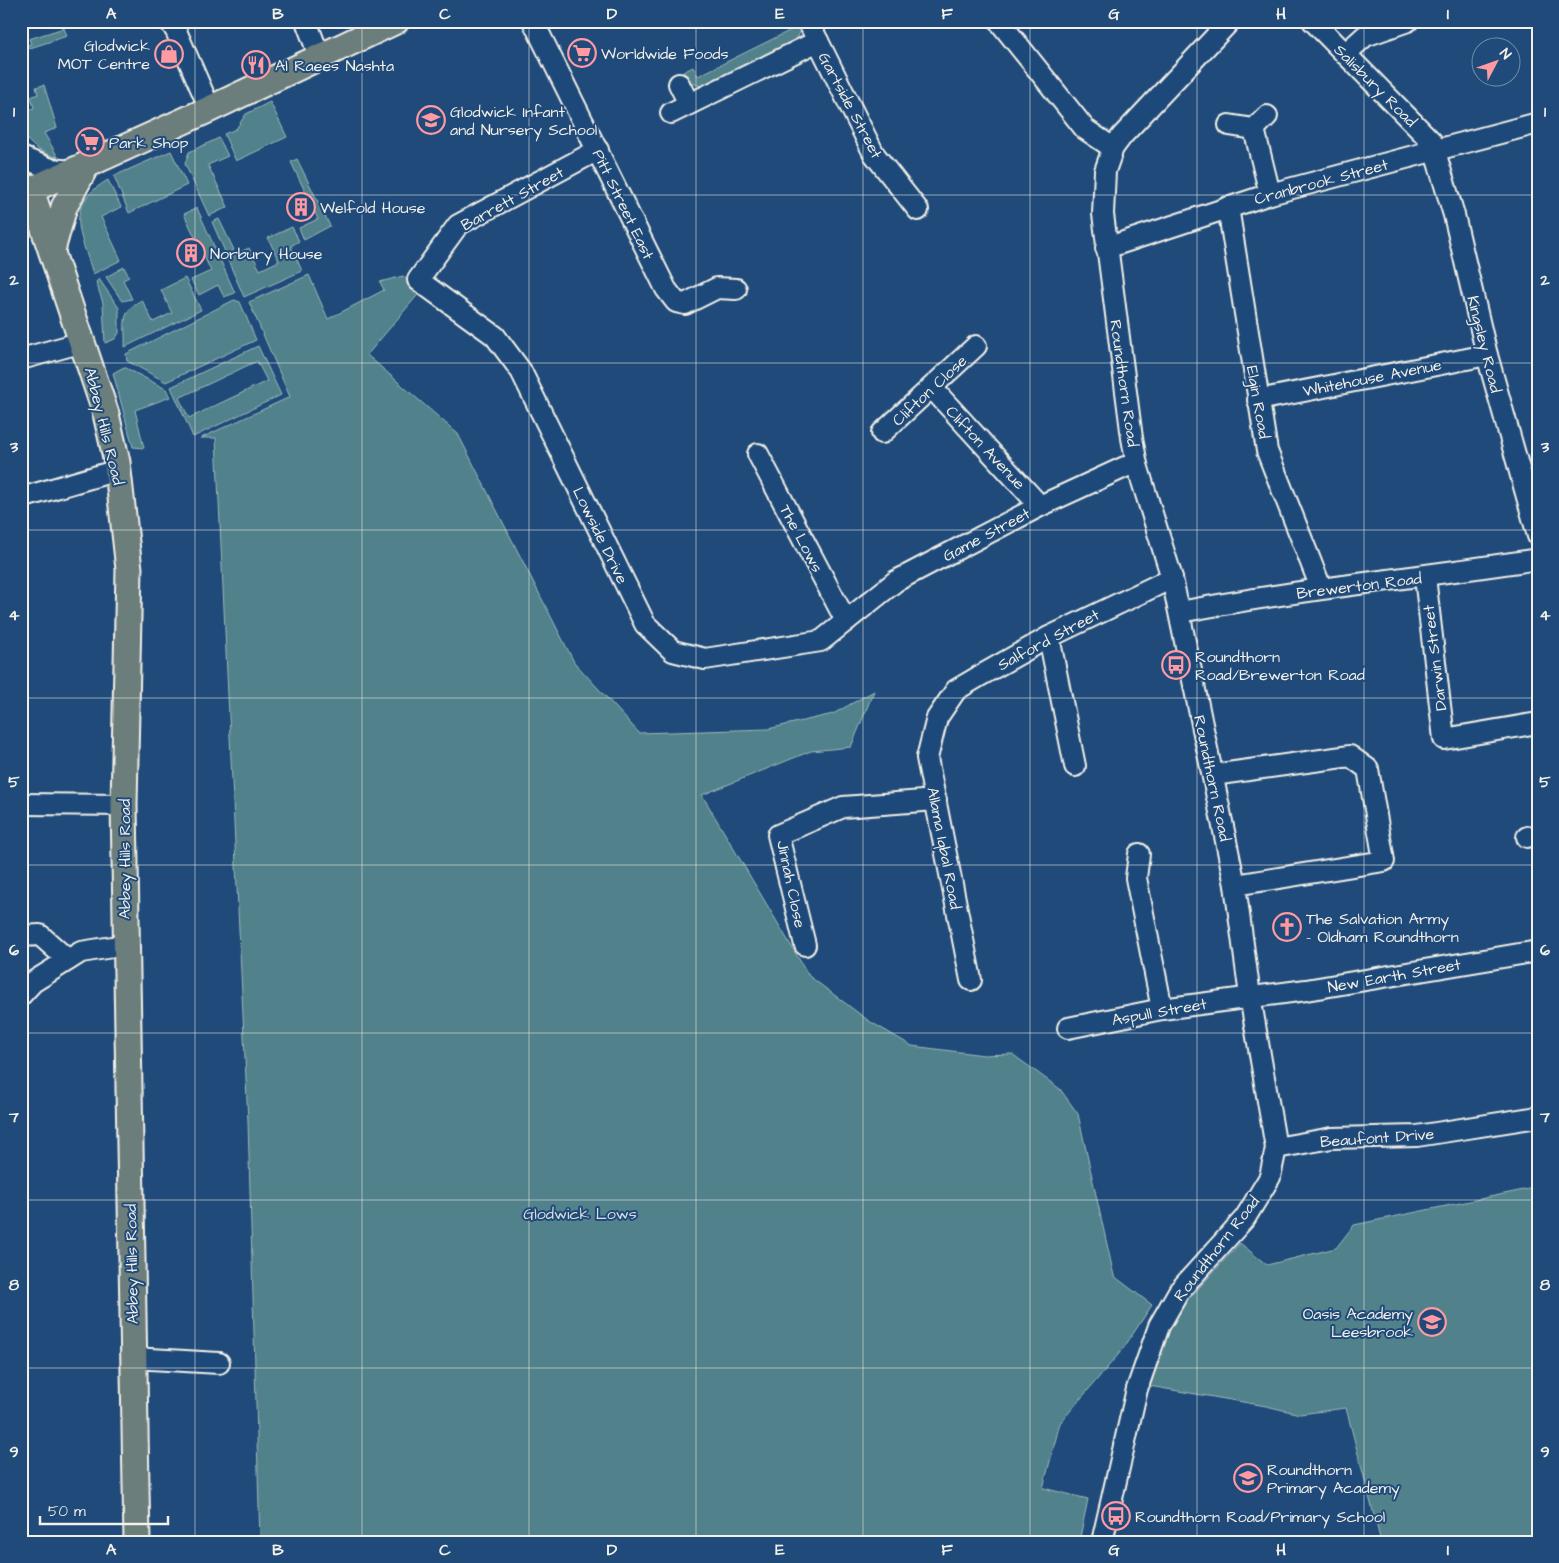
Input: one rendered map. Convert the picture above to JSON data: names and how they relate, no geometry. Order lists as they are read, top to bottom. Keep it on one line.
{"streets":{"main road":["Abbey Hills Road"],"street":["Salisbury Road","Gartside Street","Cranbrook Street","Barrett Street","Pitt Street East","Kingsley Road","Whitehouse Avenue","Roundthorn Road","Clifton Close","Elgin Road","Clifton Avenue","Game Street","Lowside Drive","The Lows","Brewerton Road","Salford Street","Darwin Street","Allama Iqbal Road","Jinnah Close","New Earth Street","Aspull Street","Beaufont Drive"]},"crossings":[["Salisbury Road","Cranbrook Street"],["Salisbury Road","Kingsley Road"],["Cranbrook Street","Kingsley Road"],["Cranbrook Street","Roundthorn Road"],["Cranbrook Street","Elgin Road"],["Barrett Street","Pitt Street East"],["Barrett Street","Lowside Drive"],["Kingsley Road","Whitehouse Avenue"],["Whitehouse Avenue","Elgin Road"],["Roundthorn Road","Game Street"],["Roundthorn Road","Brewerton Road"],["Roundthorn Road","Salford Street"],["Roundthorn Road","New Earth Street"],["Roundthorn Road","Aspull Street"],["Roundthorn Road","Beaufont Drive"],["Clifton Close","Clifton Avenue"],["Elgin Road","Brewerton Road"],["Clifton Avenue","Game Street"],["Game Street","Lowside Drive"],["Game Street","The Lows"],["Lowside Drive","The Lows"],["Brewerton Road","Darwin Street"],["Salford Street","Allama Iqbal Road"],["Allama Iqbal Road","Jinnah Close"],["New Earth Street","Aspull Street"]],"parks":["Glodwick Lows"],"places":{"supermarket":["Worldwide Foods","Park Shop"],"shop":["Glodwick MOT Centre"],"restaurant":["Al Raees Nashta"],"school or university":["Glodwick Infant and Nursery School","Oasis Academy Leesbrook","Roundthorn Primary Academy"],"building":["Welfold House","Norbury House"],"bus stop":["Roundthorn Road/Brewerton Road","Roundthorn Road/Primary School"],"church":["The Salvation Army - Oldham Roundthorn"]},"scale_bar":"50 m","north":"top right","grid":{"columns":["A","B","C","D","E","F","G","H","I"],"rows":["1","2","3","4","5","6","7","8","9"]}}
